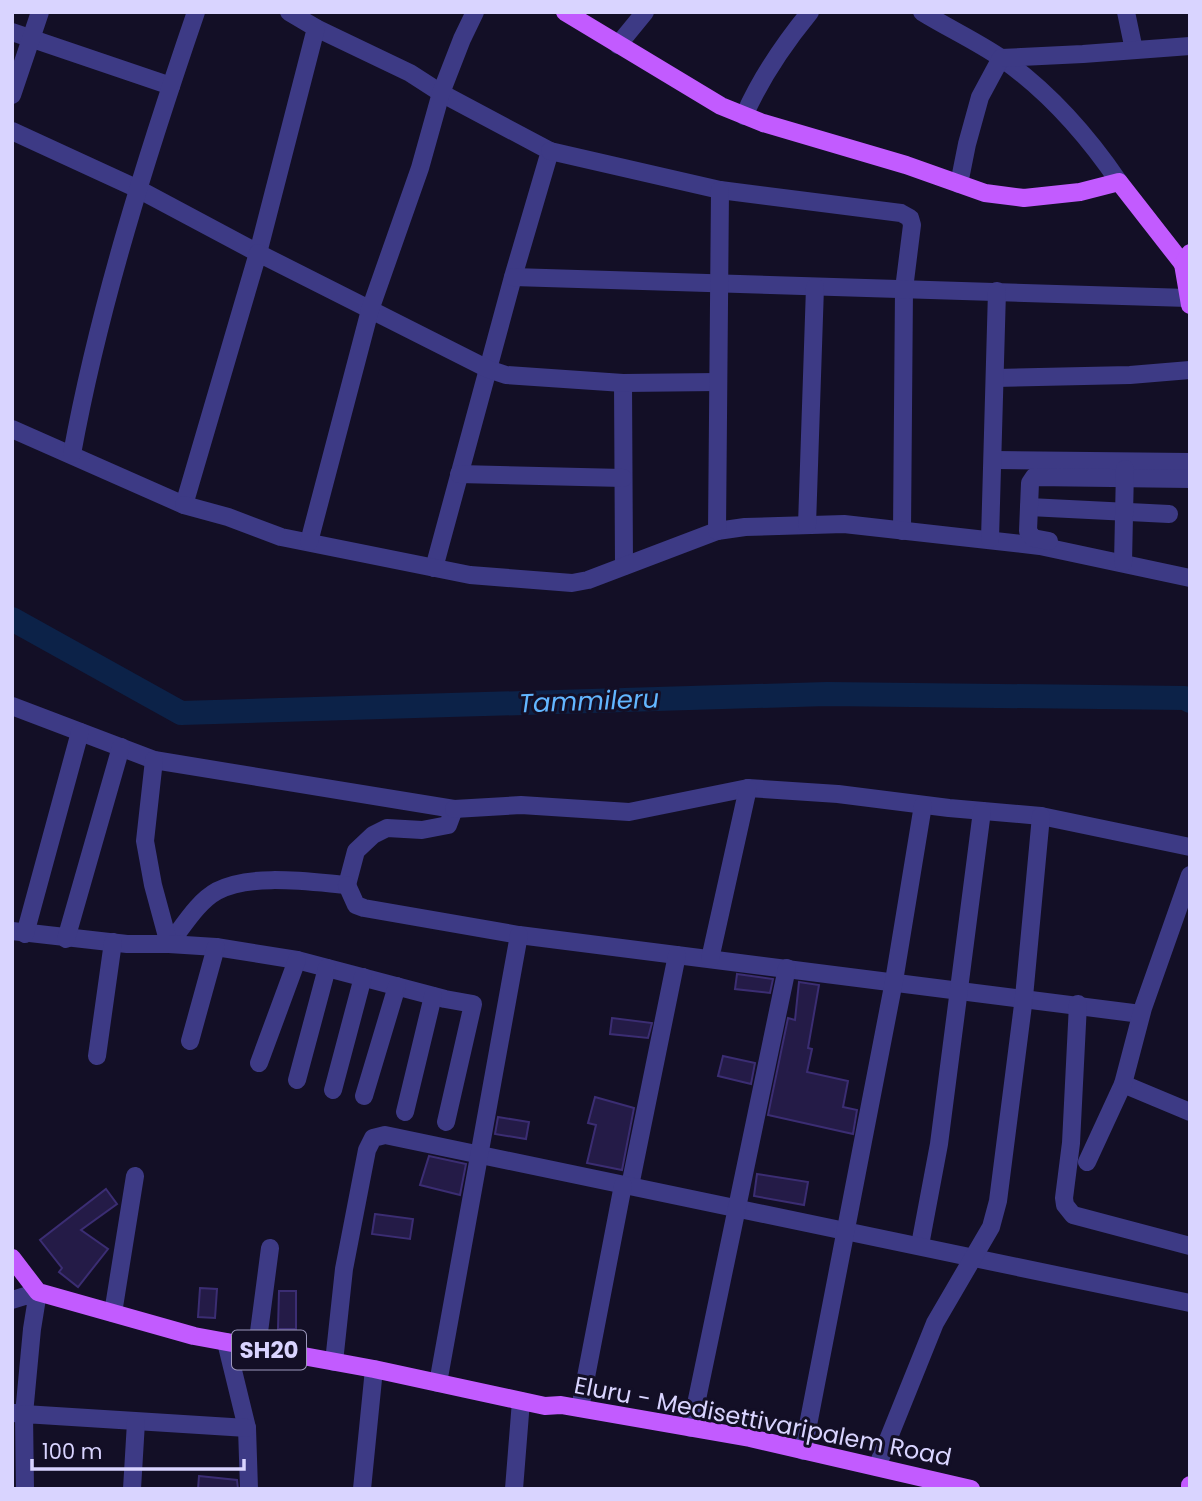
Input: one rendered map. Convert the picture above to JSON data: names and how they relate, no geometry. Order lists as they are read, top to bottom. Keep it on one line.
{"streets":{"main road":["SH20","Eluru - Medisettivaripalem Road"]},"crossings":[["SH20","Eluru - Medisettivaripalem Road"]],"water":["Tammileru"],"scale_bar":"100 m"}
